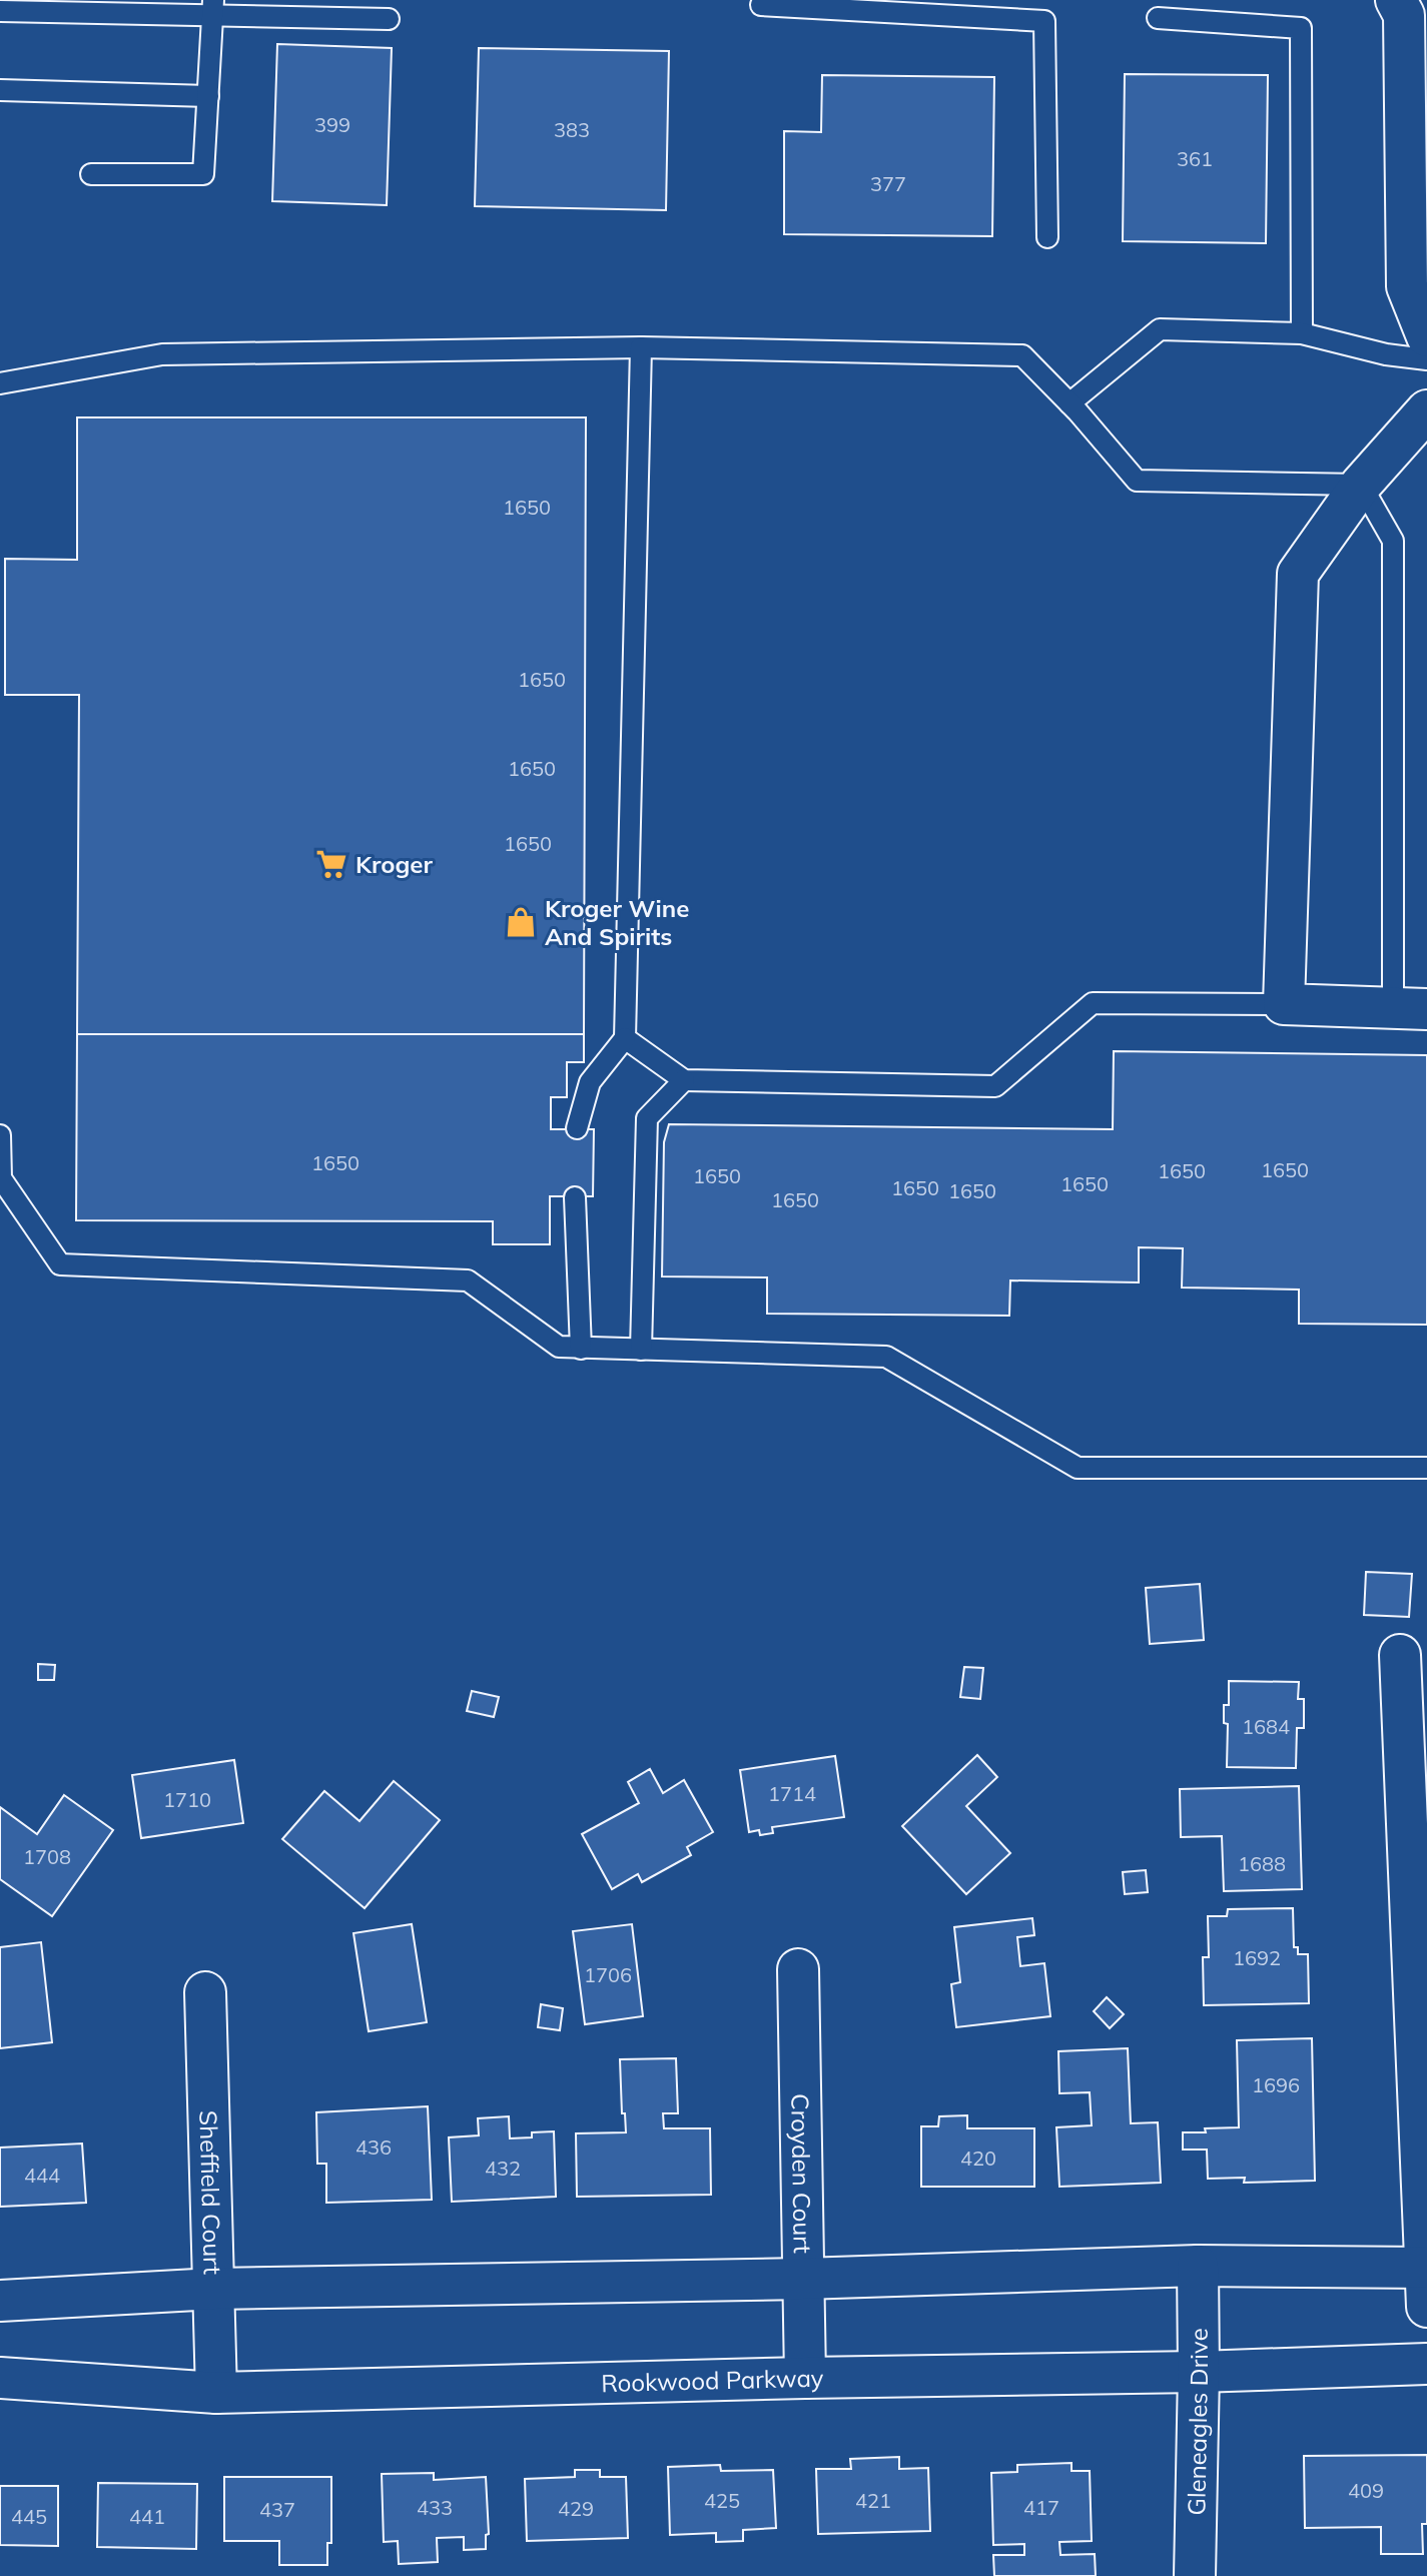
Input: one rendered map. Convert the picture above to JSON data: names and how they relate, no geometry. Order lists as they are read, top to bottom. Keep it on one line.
{"streets":{"street":["Croyden Court","Sheffield Court","Rookwood Parkway","Gleneagles Drive"]},"crossings":[["Croyden Court","Rookwood Parkway"],["Sheffield Court","Rookwood Parkway"],["Rookwood Parkway","Gleneagles Drive"]],"places":{"supermarket":["Kroger"],"shop":["Kroger Wine And Spirits"]},"house_numbers":["399","383","361","377","1650","1650","1650","1650","1650","1650","1650","1650","1650","1650","1650","1650","1684","1714","1710","1708","1688","1692","1706","1696","436","420","432","444","409","425","421","433","417","429","437","445","441"]}
